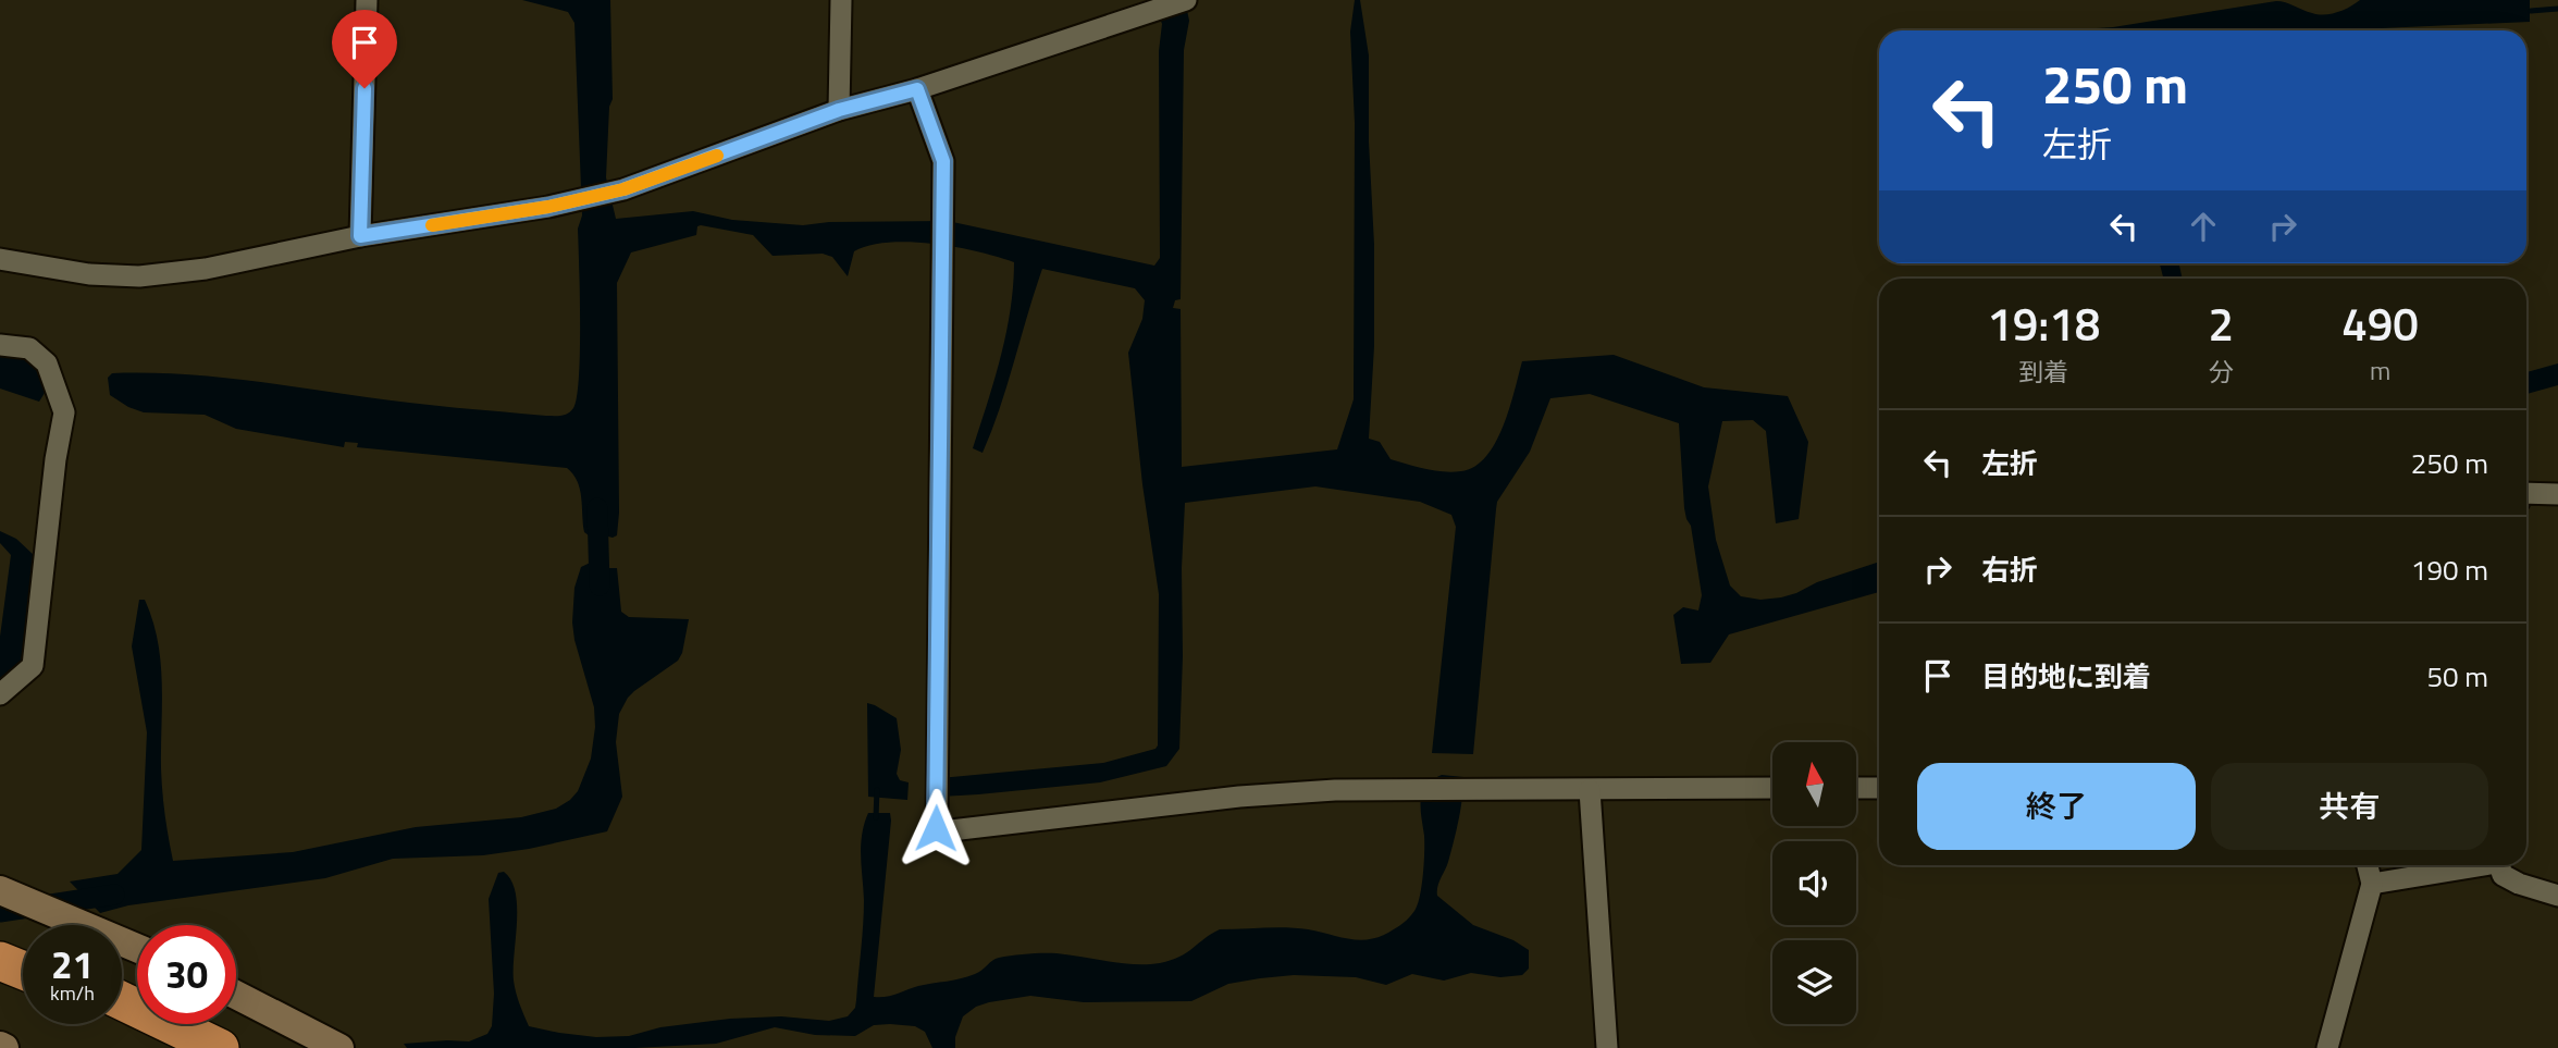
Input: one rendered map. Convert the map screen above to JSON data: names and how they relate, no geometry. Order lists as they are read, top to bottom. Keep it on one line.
{"north":"top","page":{"turn":["250 m","左折"],"eta":["19:18","到着","2","分","490","m"],"list":[{"name":"左折","value":"250 m"},{"name":"右折","value":"190 m"},{"name":"目的地に到着","value":"50 m"}],"buttons":["終了","共有"],"speed":"21 km/h","limit":"30"}}
